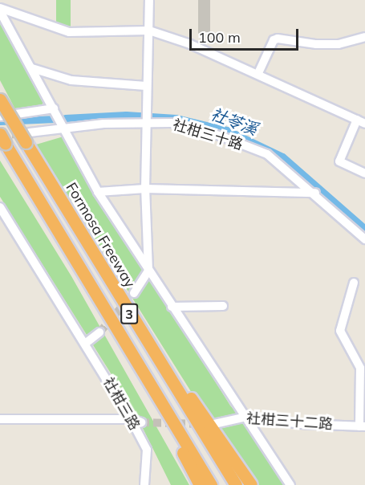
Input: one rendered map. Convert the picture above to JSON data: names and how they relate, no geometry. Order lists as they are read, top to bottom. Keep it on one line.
{"streets":{"highway":["Formosa Freeway","3"],"street":["社柑三十路","社柑三路","社柑三十二路"]},"crossings":[["社柑三十路","Formosa Freeway"]],"water":["社苓溪"],"scale_bar":"100 m"}
